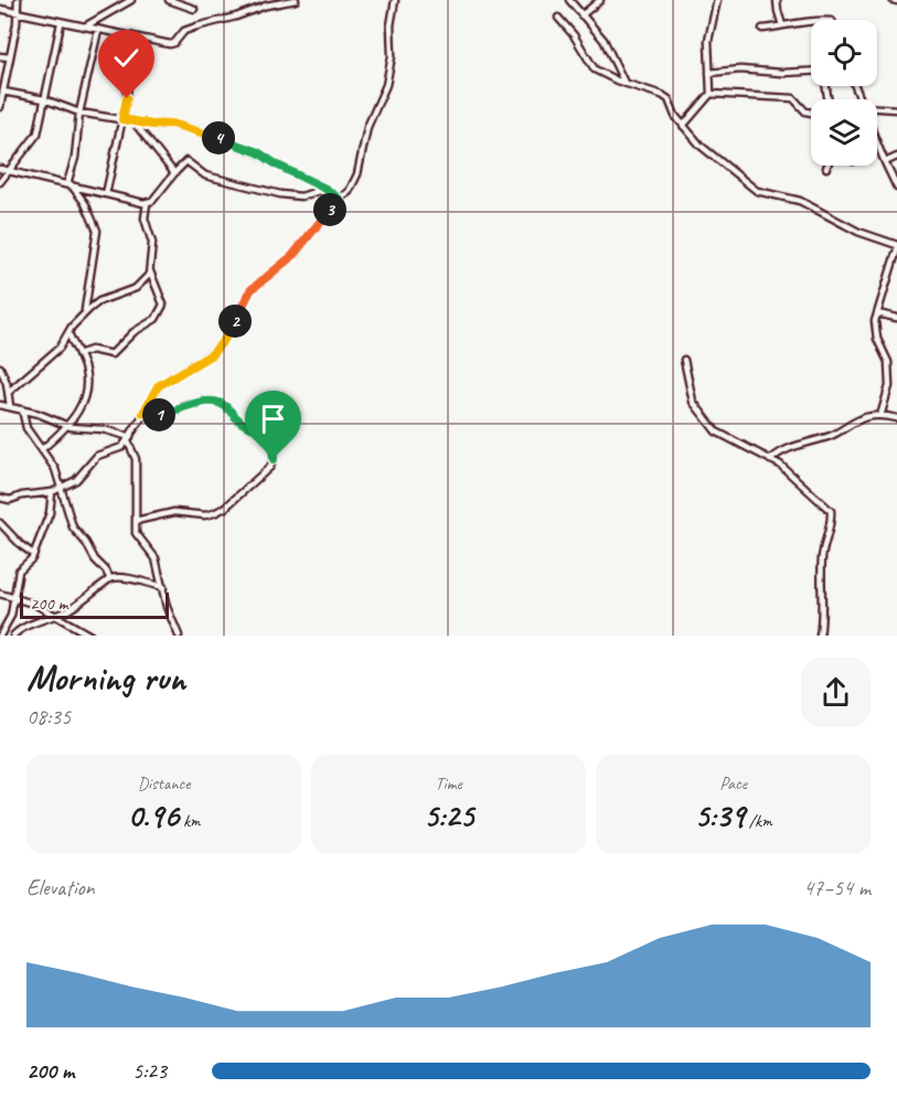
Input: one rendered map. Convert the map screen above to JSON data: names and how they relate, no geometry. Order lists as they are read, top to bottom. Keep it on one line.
{"scale_bar":"200 m","page":{"pins":["4","3","2","1"],"scale":"200 m","heading":["Morning run","08:35"],"stats":[["Distance","0.96 km"],["Time","5:25"],["Pace","5:39 /km"]],"chart":["Elevation","47–54 m"],"list":[{"name":"200 m","note":"5:23"}]}}
